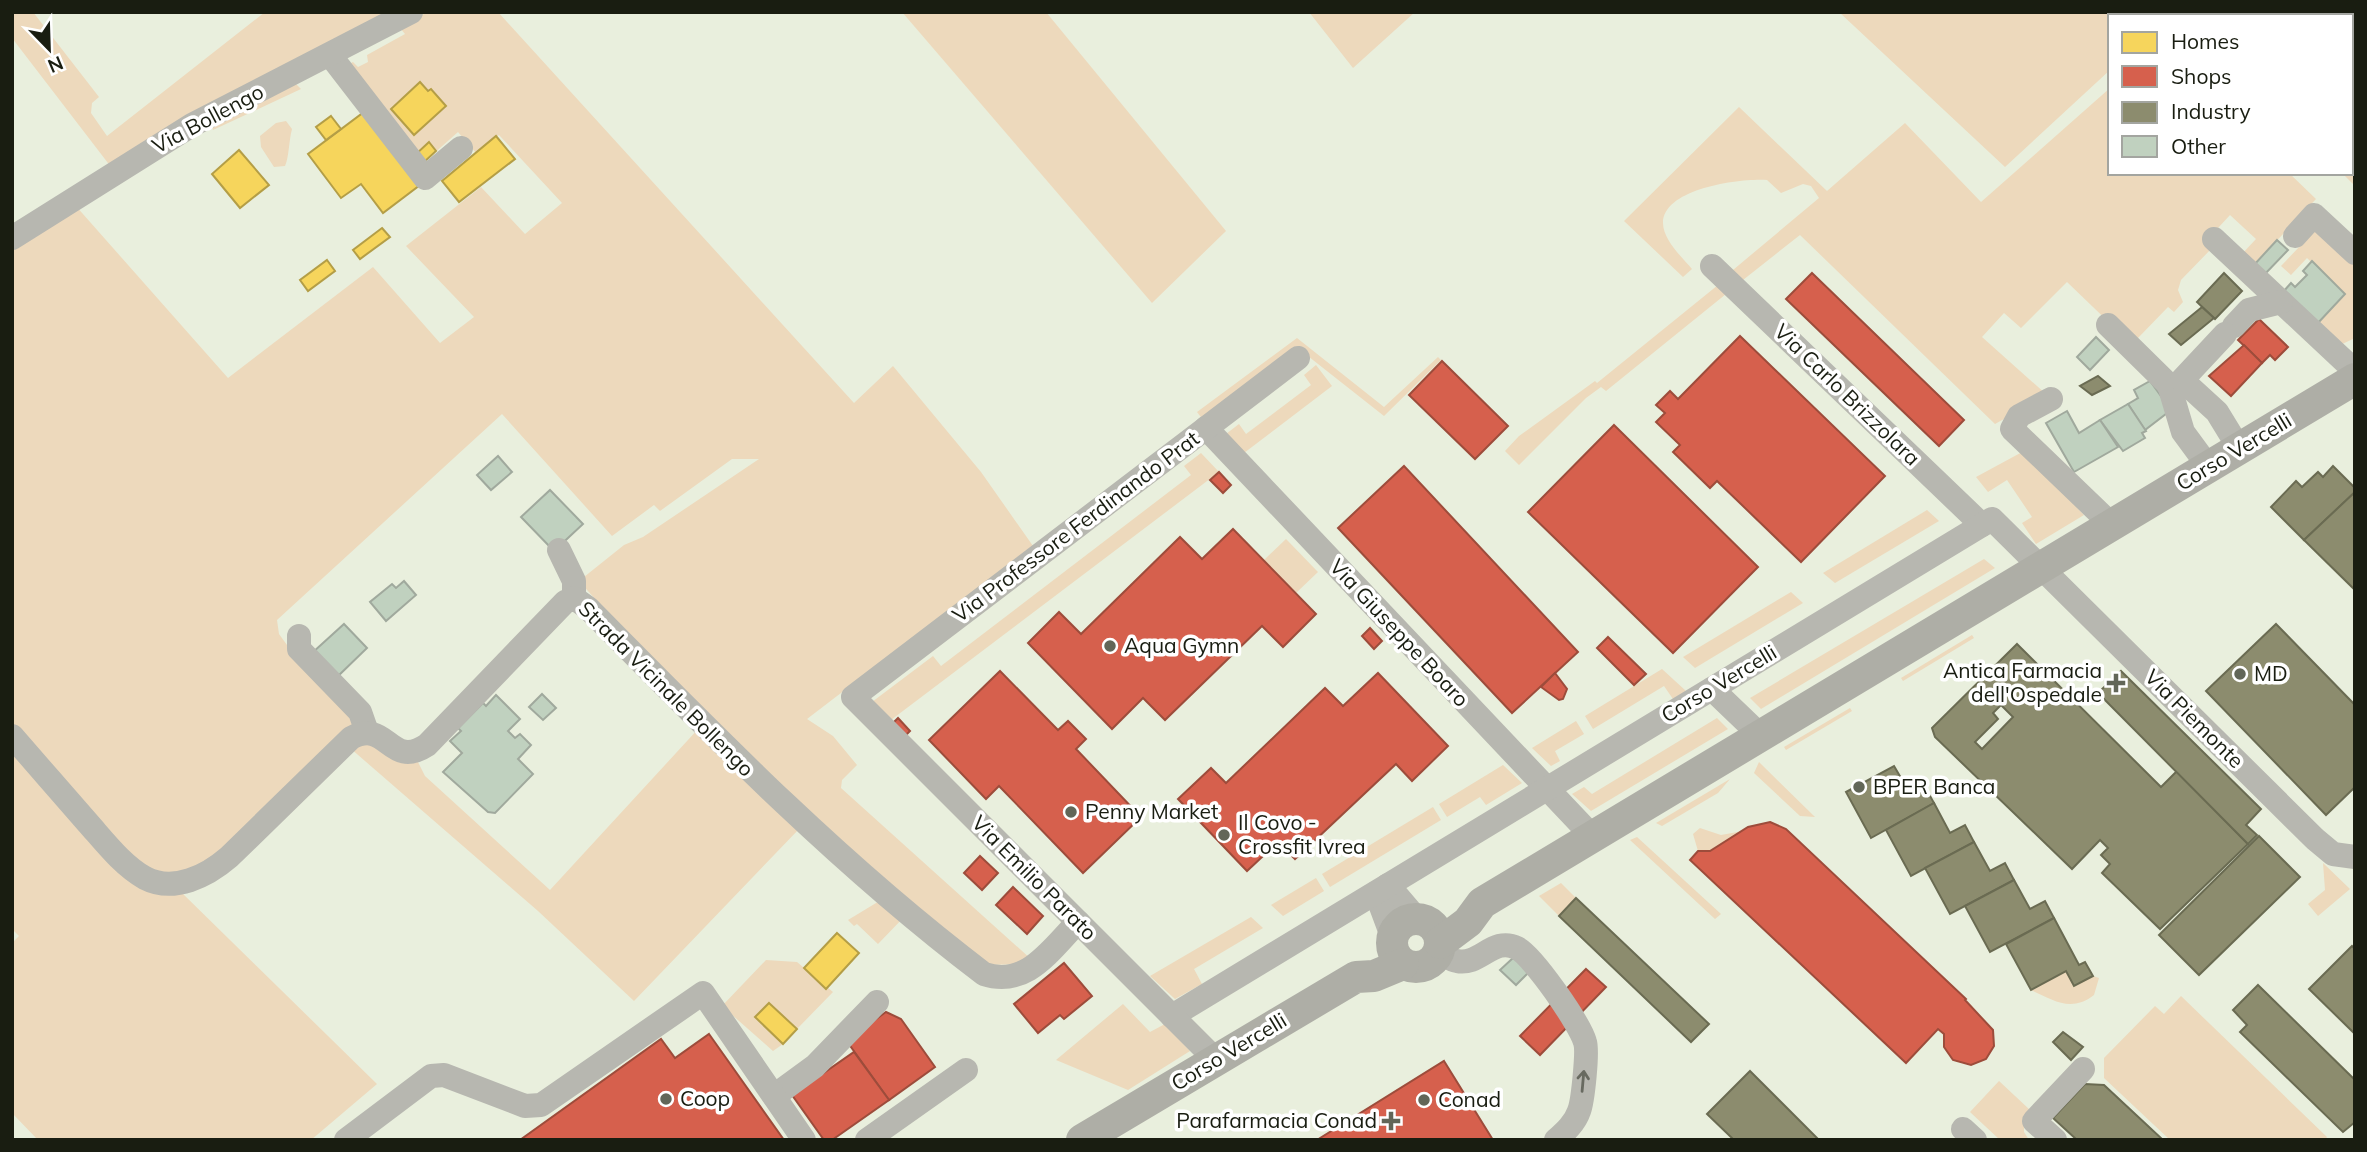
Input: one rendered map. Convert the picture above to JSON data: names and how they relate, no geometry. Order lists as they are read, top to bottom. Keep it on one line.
{"streets":{"main road":["Corso Vercelli"],"street":["Via Bollengo","Via Carlo Brizzolara","Via Professore Ferdinando Prat","Via Giuseppe Boaro","Strada Vicinale Bollengo","Via Piemonte","Via Emilio Parato"]},"crossings":[["Via Carlo Brizzolara","Corso Vercelli"],["Corso Vercelli","Via Giuseppe Boaro"],["Corso Vercelli","Via Piemonte"],["Corso Vercelli","Via Emilio Parato"],["Via Professore Ferdinando Prat","Via Giuseppe Boaro"],["Via Professore Ferdinando Prat","Via Emilio Parato"],["Strada Vicinale Bollengo","Via Emilio Parato"]],"places":{"other":["Aqua Gymn","MD","BPER Banca","Penny Market","Il Covo - Crossfit Ivrea","Coop","Conad"],"health":["Antica Farmacia dell'Ospedale","Parafarmacia Conad"]},"legend":["Homes","Shops","Industry","Other"],"north":"bottom right"}
